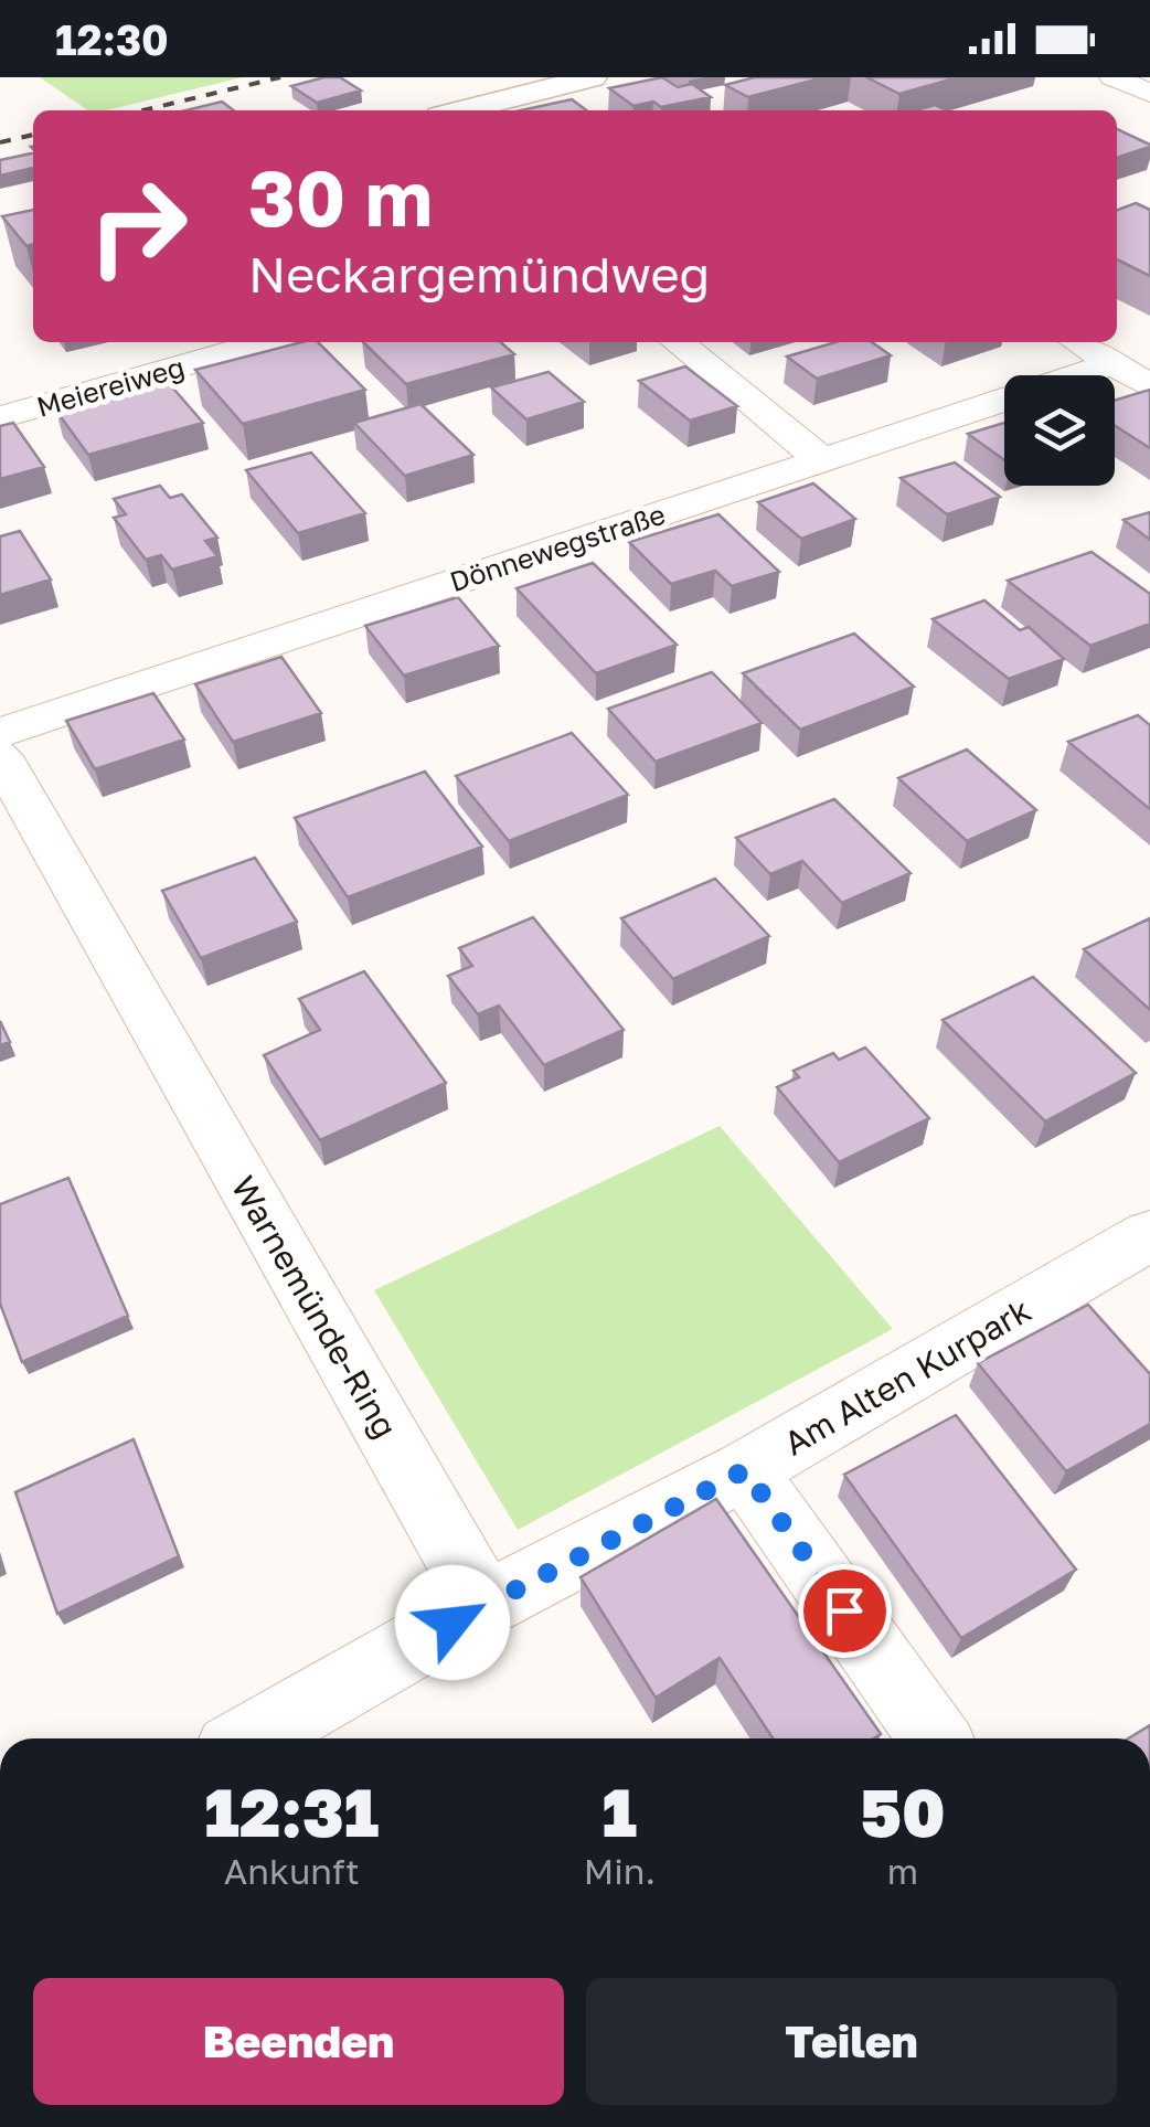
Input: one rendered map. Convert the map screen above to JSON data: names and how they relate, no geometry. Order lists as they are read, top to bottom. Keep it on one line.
{"streets":{"street":["Meiereiweg","Dönnewegstraße","Warnemünde-Ring","Am Alten Kurpark"]},"crossings":[["Warnemünde-Ring","Am Alten Kurpark"]],"page":{"status":"12:30","turn":["30 m","Neckargemündweg"],"eta":["12:31","Ankunft","1","Min.","50","m"],"buttons":["Beenden","Teilen"]}}
